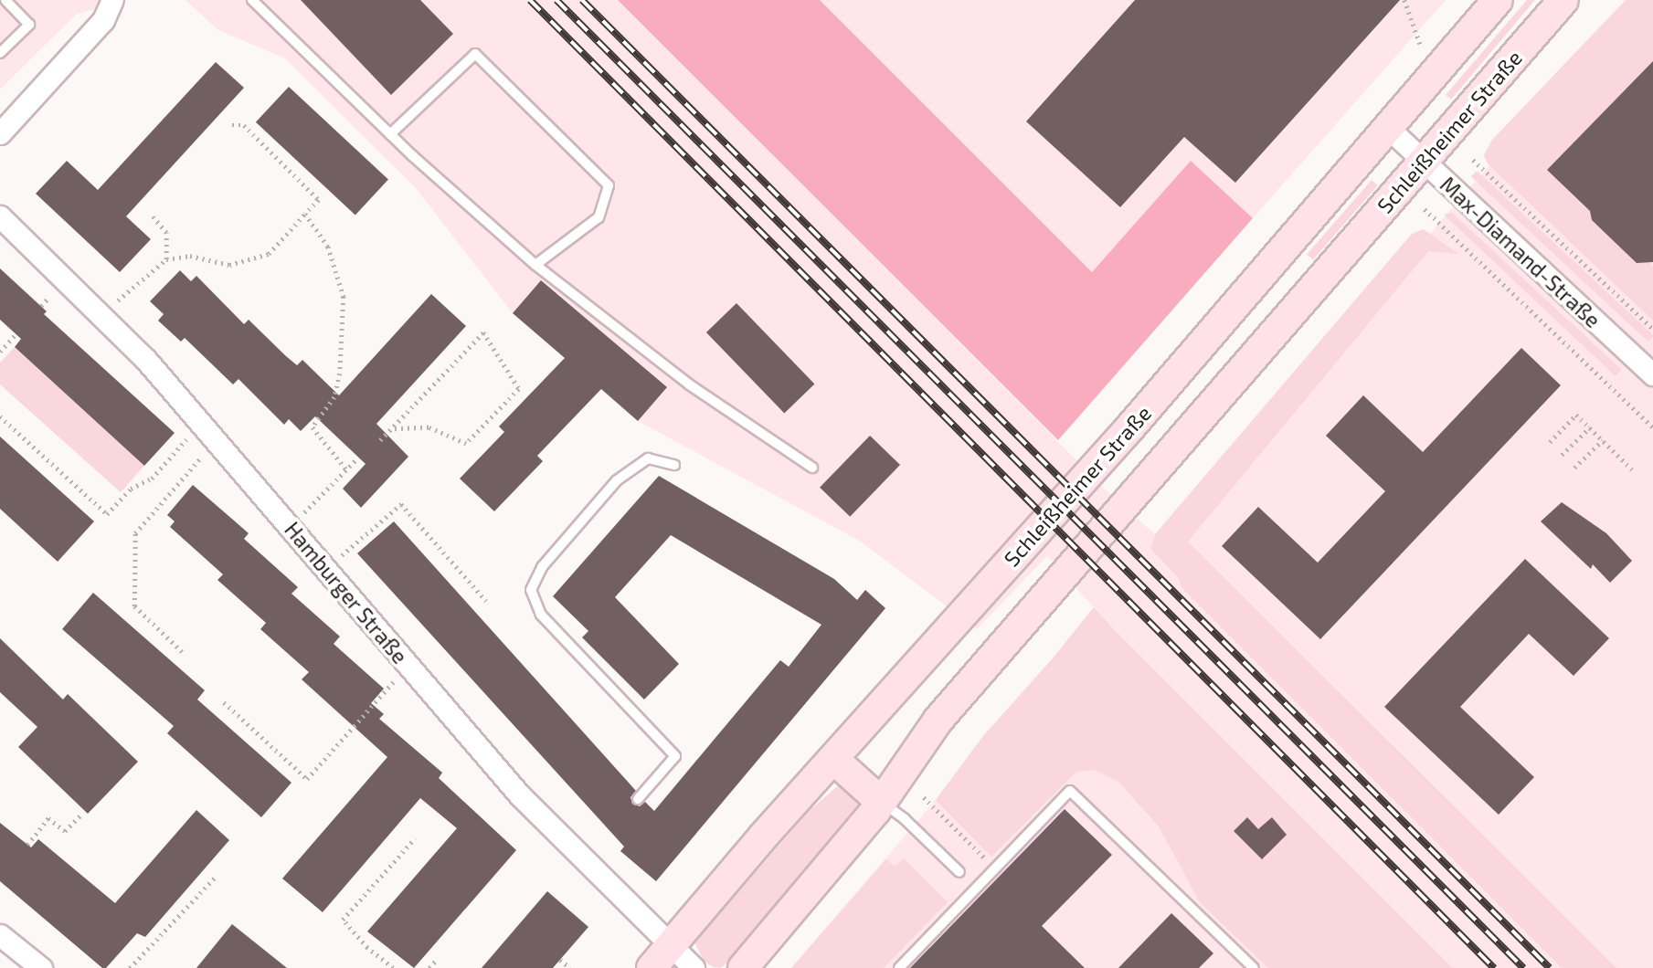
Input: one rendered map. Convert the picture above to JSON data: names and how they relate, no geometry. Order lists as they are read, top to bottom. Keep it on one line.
{"streets":{"main road":["Schleißheimer Straße"],"street":["Max-Diamand-Straße","Hamburger Straße"]},"crossings":[["Schleißheimer Straße","Max-Diamand-Straße"],["Schleißheimer Straße","Hamburger Straße"]]}
